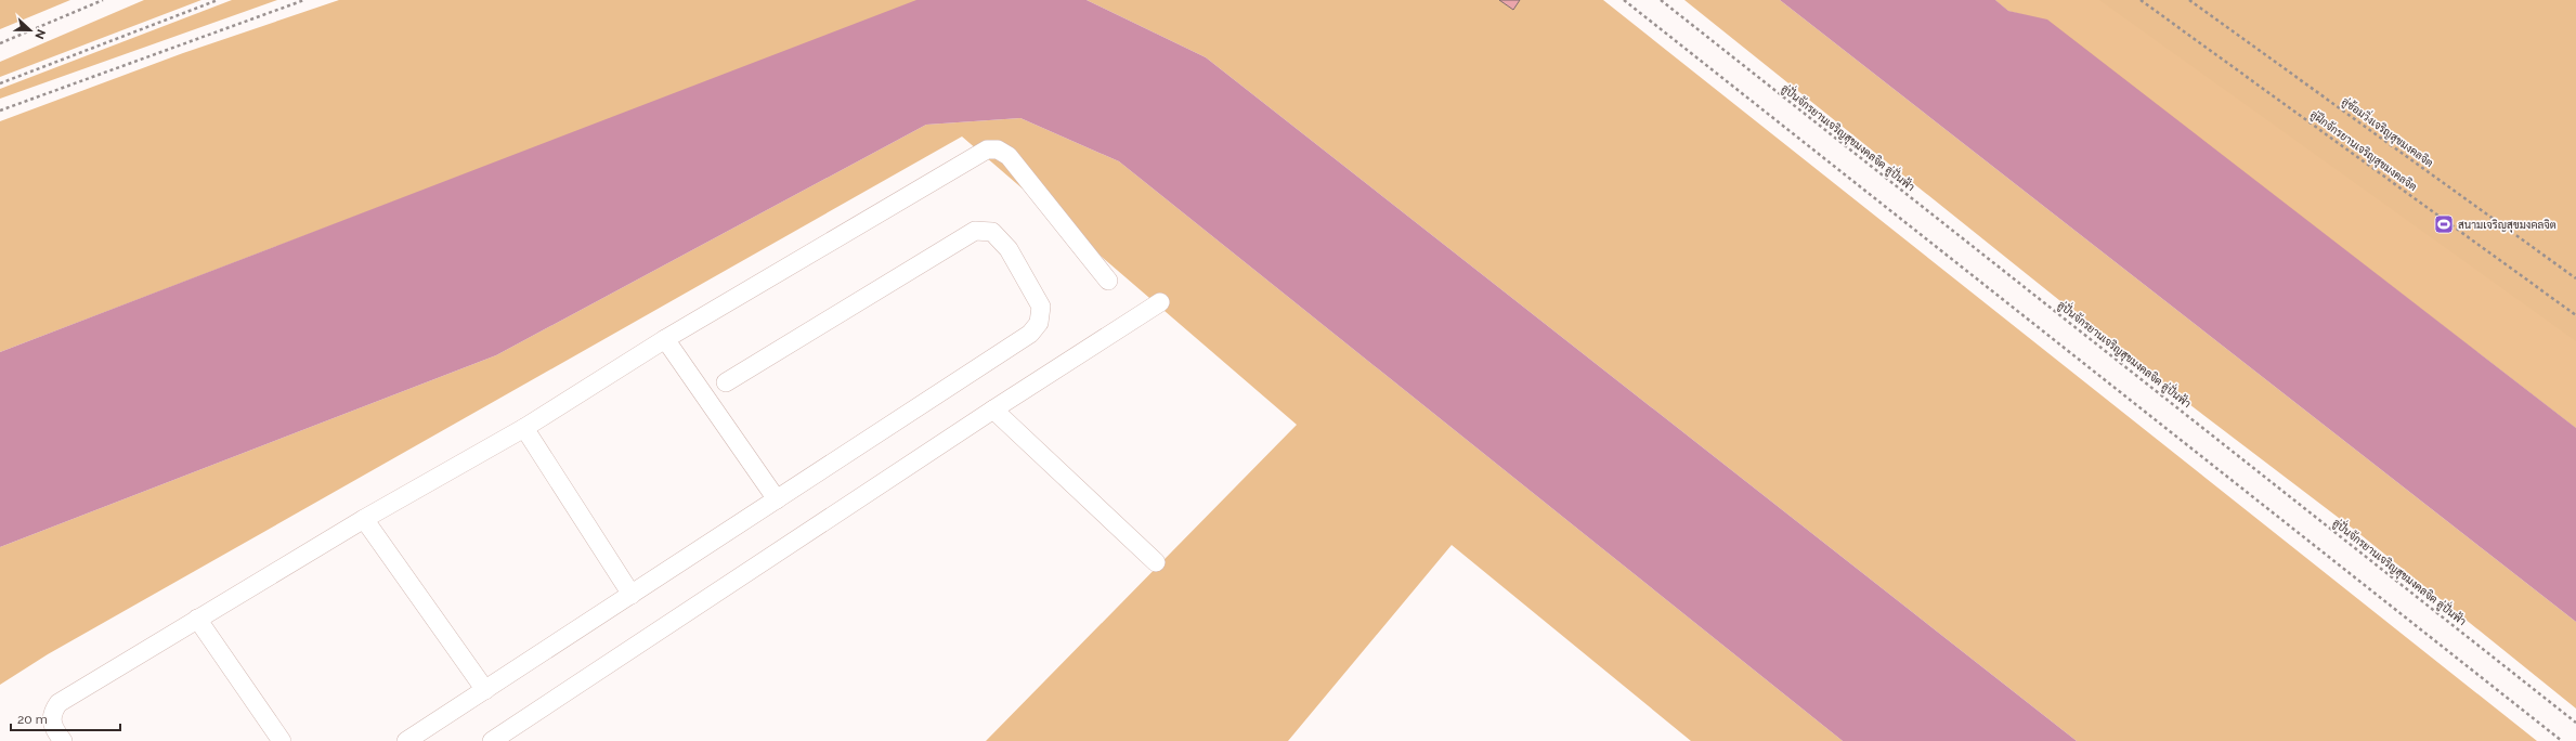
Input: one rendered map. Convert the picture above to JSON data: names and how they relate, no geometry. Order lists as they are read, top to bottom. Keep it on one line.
{"streets":{"path":["ลู่ซ้อมวิ่งเจริญสุขมงคลจิต","ลู่ปั่นจักรยานเจริญสุขมงคลจิต ลู่ปั่นฟ้า","ลู่ฝึกจักรยานเจริญสุขมงคลจิต"]},"places":{"sports":["สนามเจริญสุขมงคลจิต"]},"scale_bar":"20 m","north":"right"}
